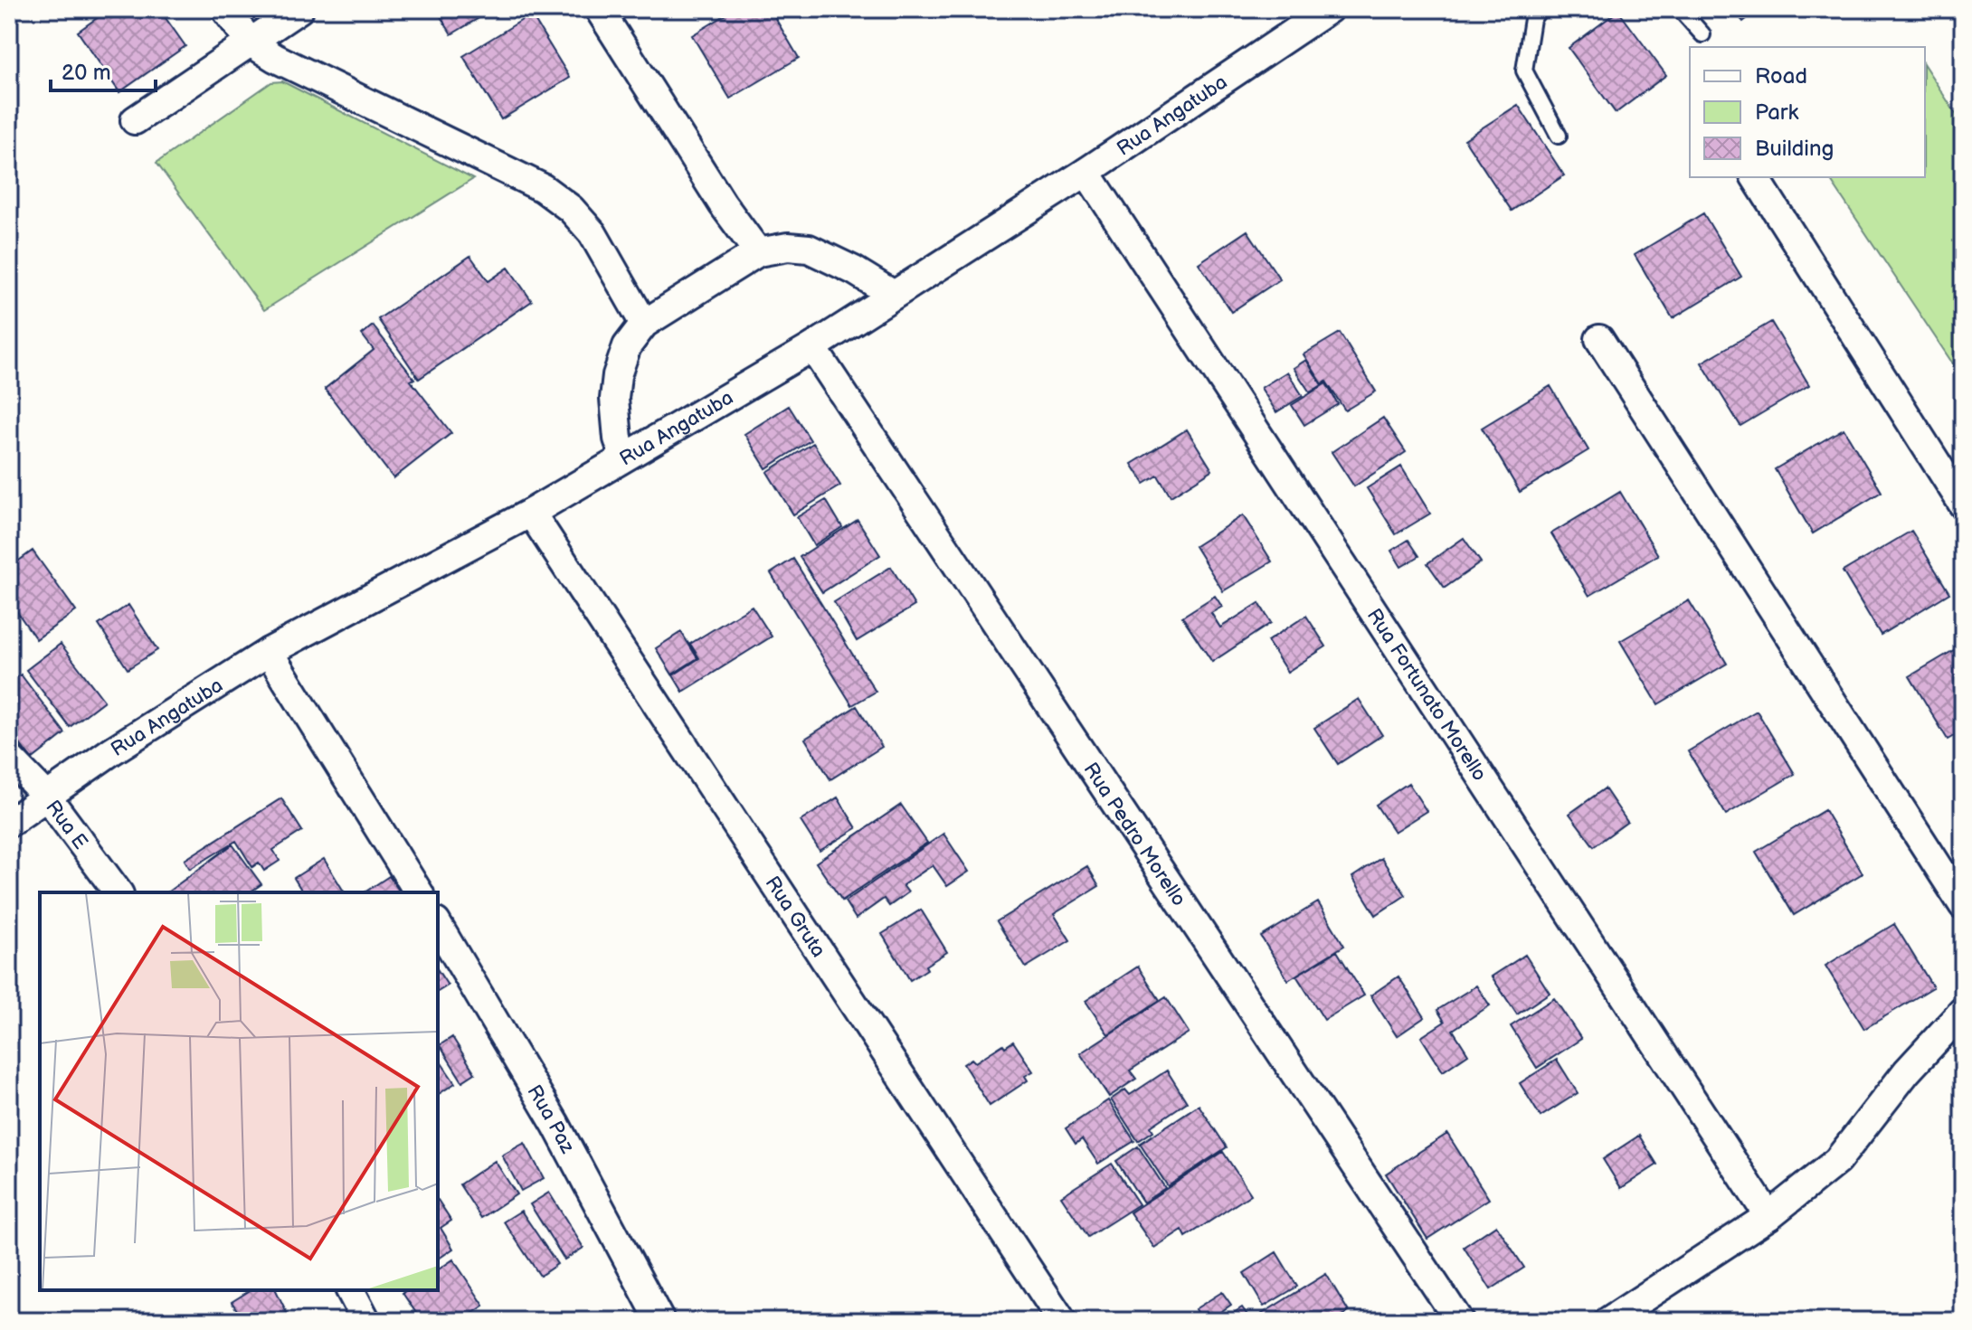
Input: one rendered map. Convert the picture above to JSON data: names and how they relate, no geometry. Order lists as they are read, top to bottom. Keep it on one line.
{"streets":{"street":["Rua Angatuba","Rua Fortunato Morello","Rua E","Rua Pedro Morello","Rua Gruta","Rua Paz"]},"crossings":[["Rua Angatuba","Rua Fortunato Morello"],["Rua Angatuba","Rua E"],["Rua Angatuba","Rua Pedro Morello"],["Rua Angatuba","Rua Gruta"]],"legend":["Road","Park","Building"],"scale_bar":"20 m"}
